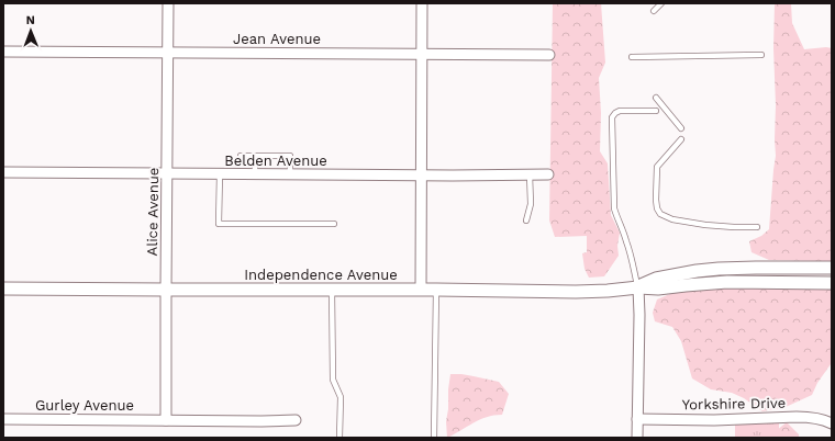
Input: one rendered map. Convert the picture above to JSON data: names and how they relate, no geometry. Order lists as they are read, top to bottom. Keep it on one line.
{"streets":{"street":["Jean Avenue","Belden Avenue","Alice Avenue","Independence Avenue","Yorkshire Drive","Gurley Avenue"]},"crossings":[["Jean Avenue","Alice Avenue"],["Belden Avenue","Alice Avenue"],["Alice Avenue","Independence Avenue"],["Alice Avenue","Gurley Avenue"]],"north":"top"}
